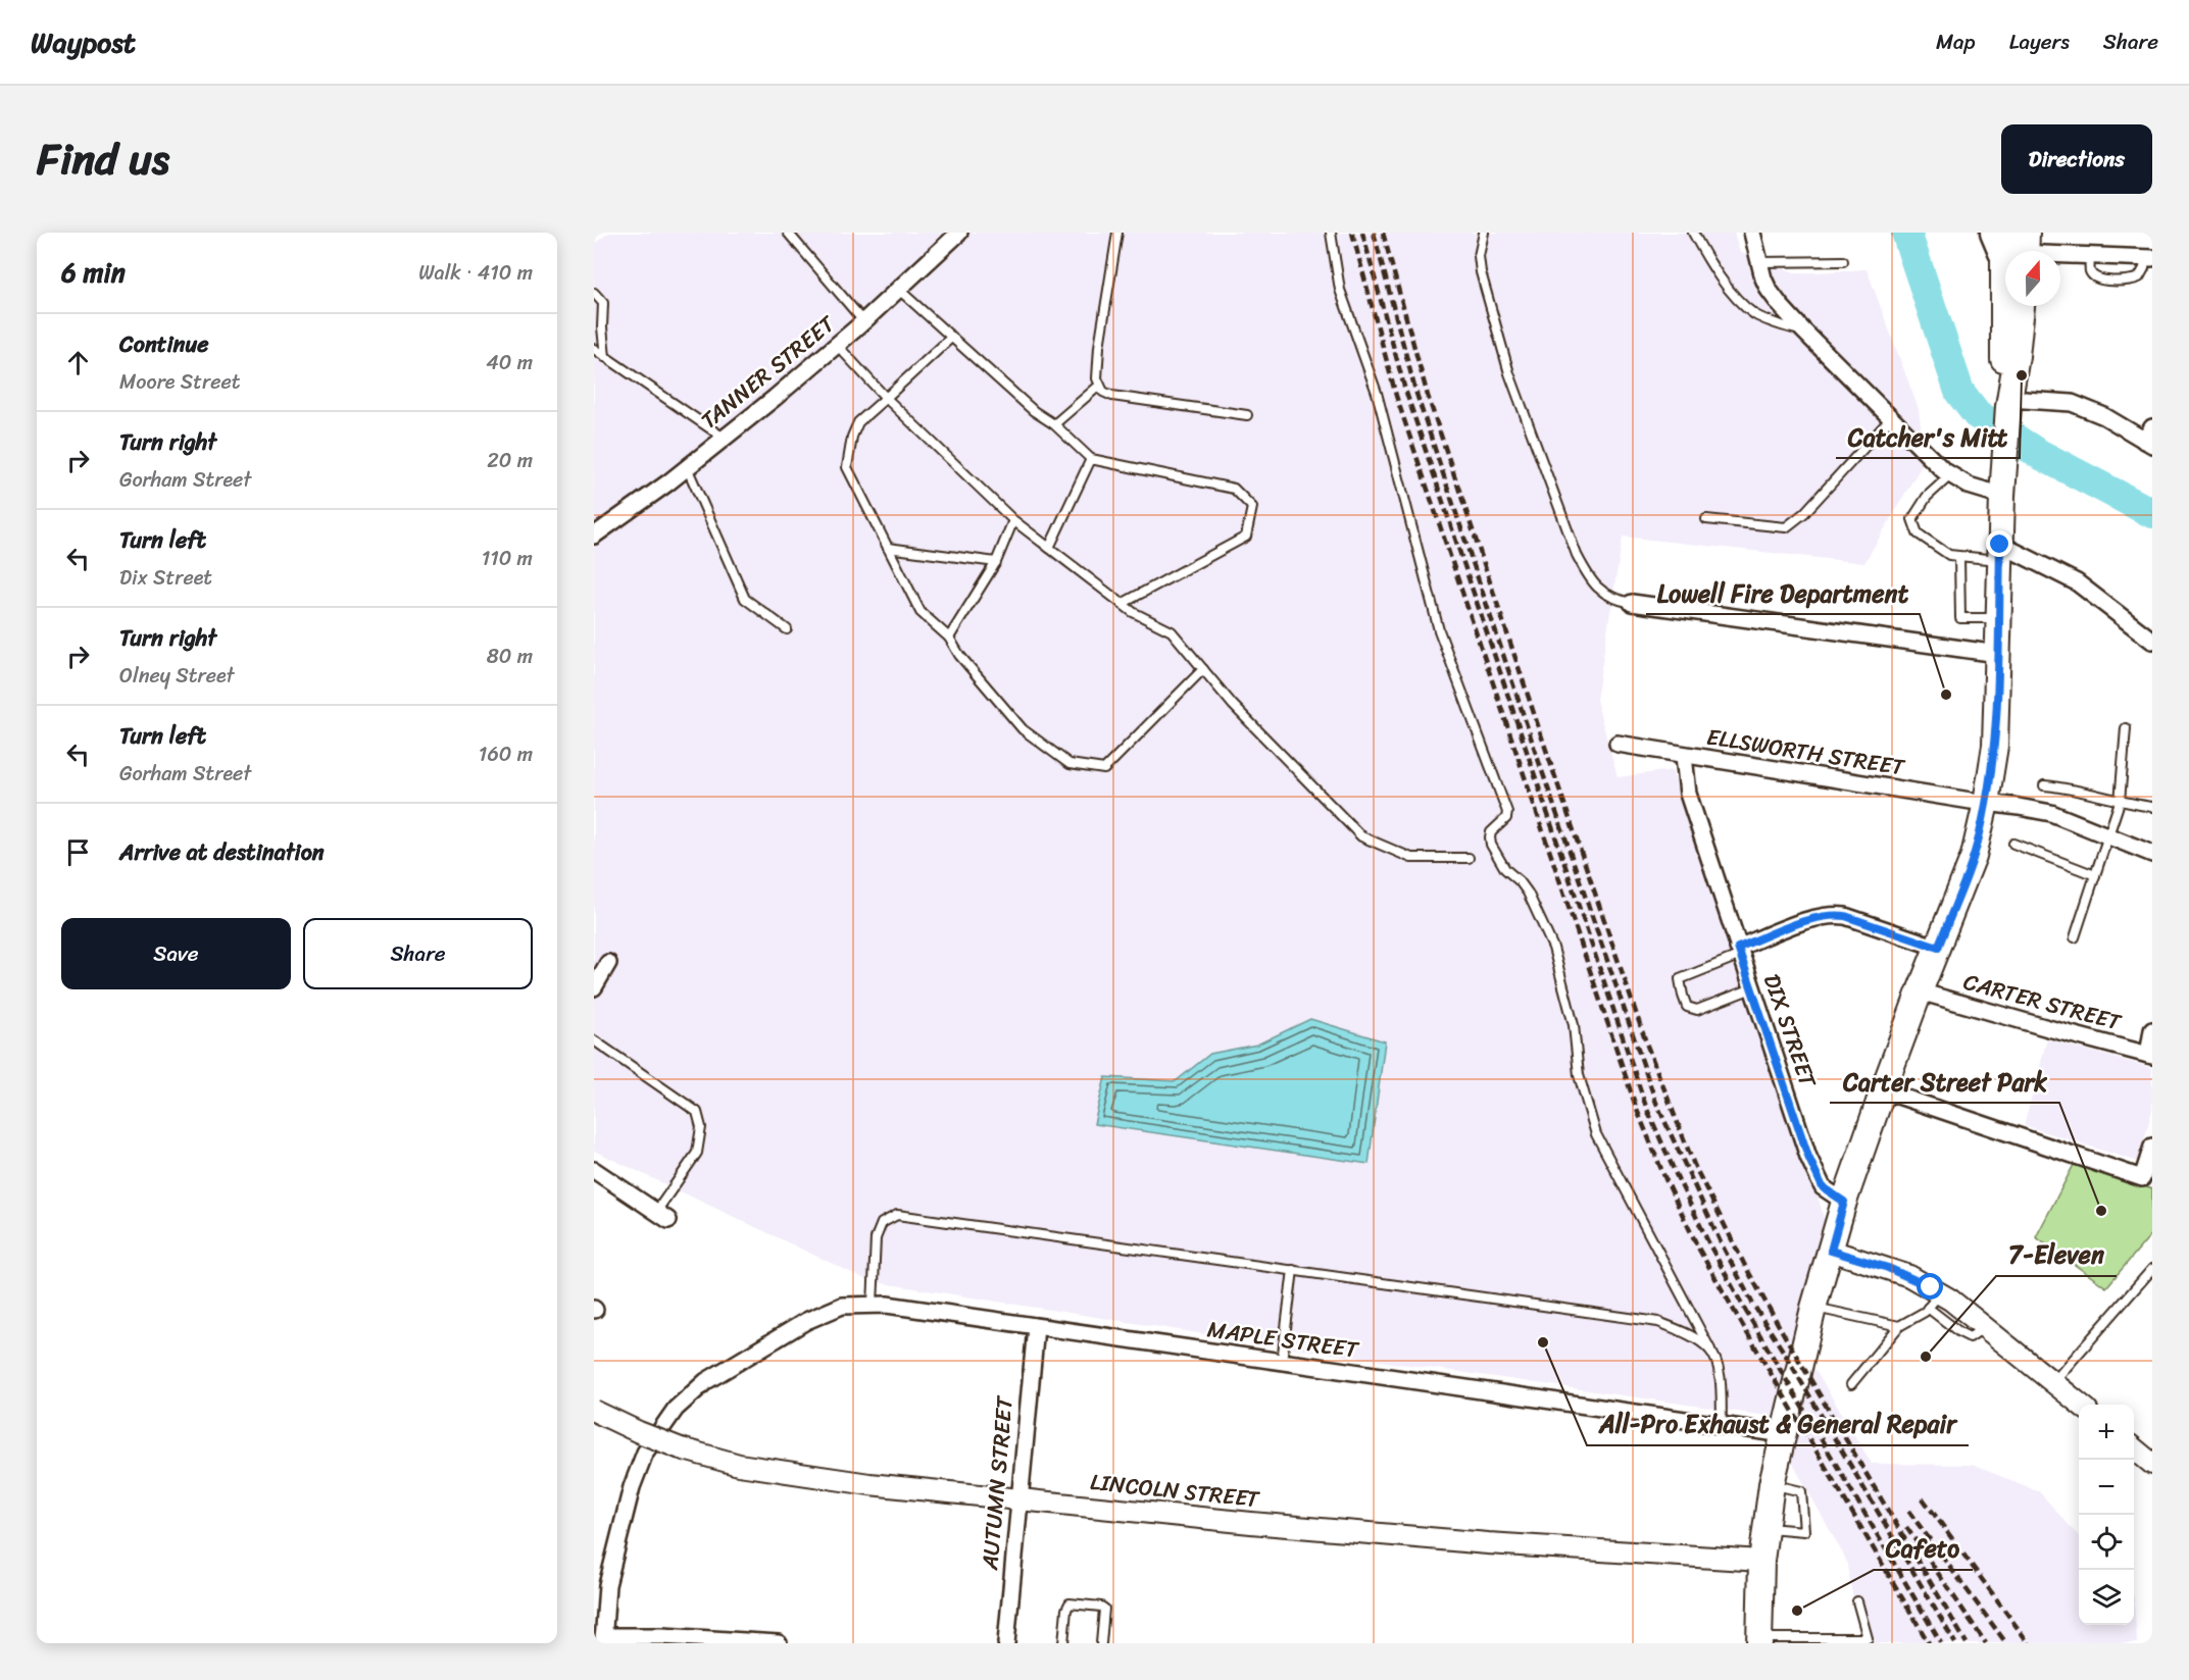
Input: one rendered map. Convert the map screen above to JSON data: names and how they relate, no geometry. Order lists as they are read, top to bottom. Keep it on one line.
{"streets":{"street":["TANNER STREET","ELLSWORTH STREET","CARTER STREET","DIX STREET","MAPLE STREET","AUTUMN STREET","LINCOLN STREET"]},"crossings":[["ELLSWORTH STREET","DIX STREET"],["MAPLE STREET","AUTUMN STREET"],["AUTUMN STREET","LINCOLN STREET"]],"places":["Catcher's Mitt","Lowell Fire Department","Carter Street Park","All-Pro Exhaust & General Repair","7-Eleven","Cafeto"],"north":"top","page":{"header":"Waypost","nav":["Map","Layers","Share"],"title":"Find us","buttons":["Directions",["Save","Share"]],"heading":["6 min","Walk · 410 m"],"list":[["Continue","Moore Street","40 m"],["Turn right","Gorham Street","20 m"],["Turn left","Dix Street","110 m"],["Turn right","Olney Street","80 m"],["Turn left","Gorham Street","160 m"],"Arrive at destination"],"map_buttons":["+","−"]}}
